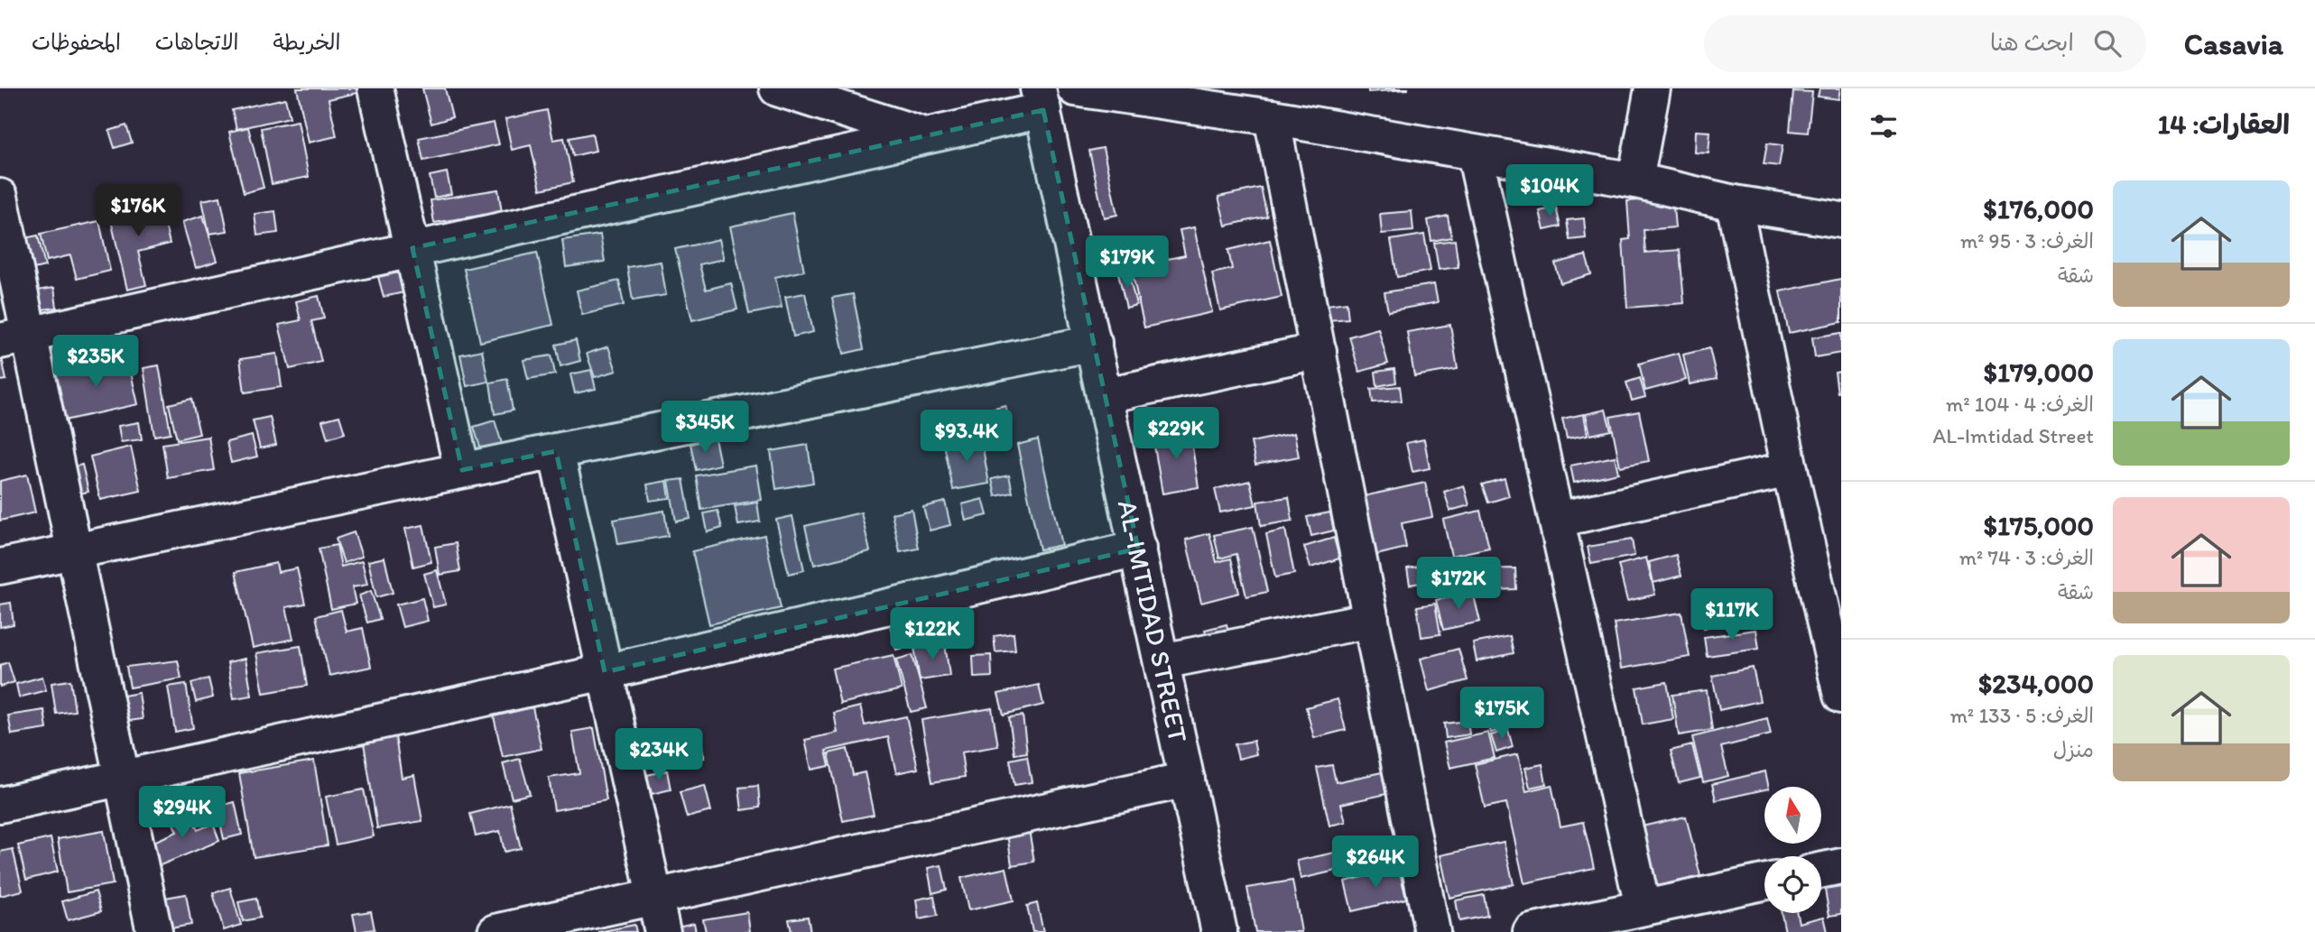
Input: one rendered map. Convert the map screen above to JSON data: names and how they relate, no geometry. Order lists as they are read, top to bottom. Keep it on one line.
{"streets":{"street":["AL-IMTIDAD STREET"]},"north":"top","page":{"header":"Casavia","search":"ابحث هنا","nav":["الخريطة","الاتجاهات","المحفوظات"],"heading":"العقارات: 14","list":[{"name":"$176,000","note":"الغرف: 3 · 95 m² · شقة"},{"name":"$179,000","note":"الغرف: 4 · 104 m² · AL-Imtidad Street"},{"name":"$175,000","note":"الغرف: 3 · 74 m² · شقة"},{"name":"$234,000","note":"الغرف: 5 · 133 m² · منزل"}],"price":["$104K","$176K","$179K","$235K","$345K","$229K","$93.4K","$172K","$117K","$122K","$175K","$234K","$294K","$264K"]}}
